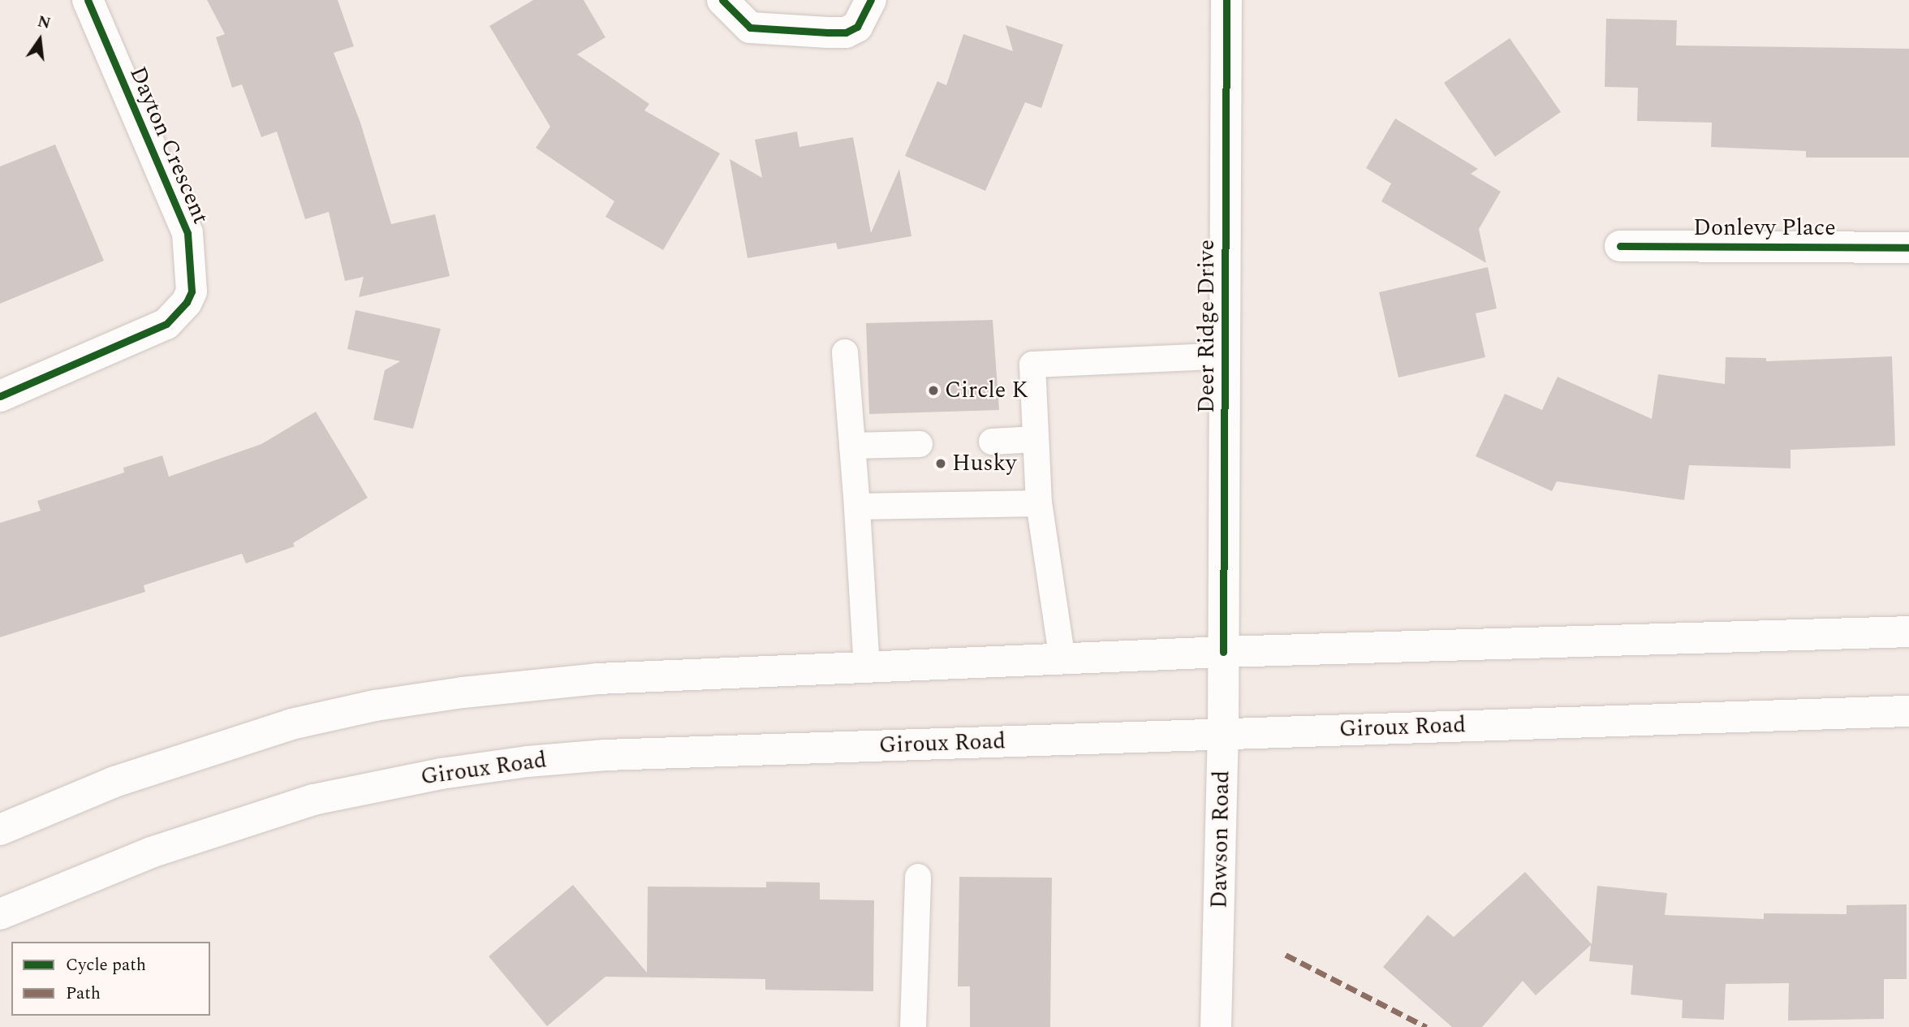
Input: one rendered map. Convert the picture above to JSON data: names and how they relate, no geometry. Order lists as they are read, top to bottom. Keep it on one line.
{"streets":{"main road":["Dayton Crescent","Donlevy Place","Deer Ridge Drive","Giroux Road","Dawson Road"]},"crossings":[["Deer Ridge Drive","Dawson Road"],["Giroux Road","Dawson Road"]],"places":["Circle K","Husky"],"legend":["Cycle path","Path"],"north":"top"}
